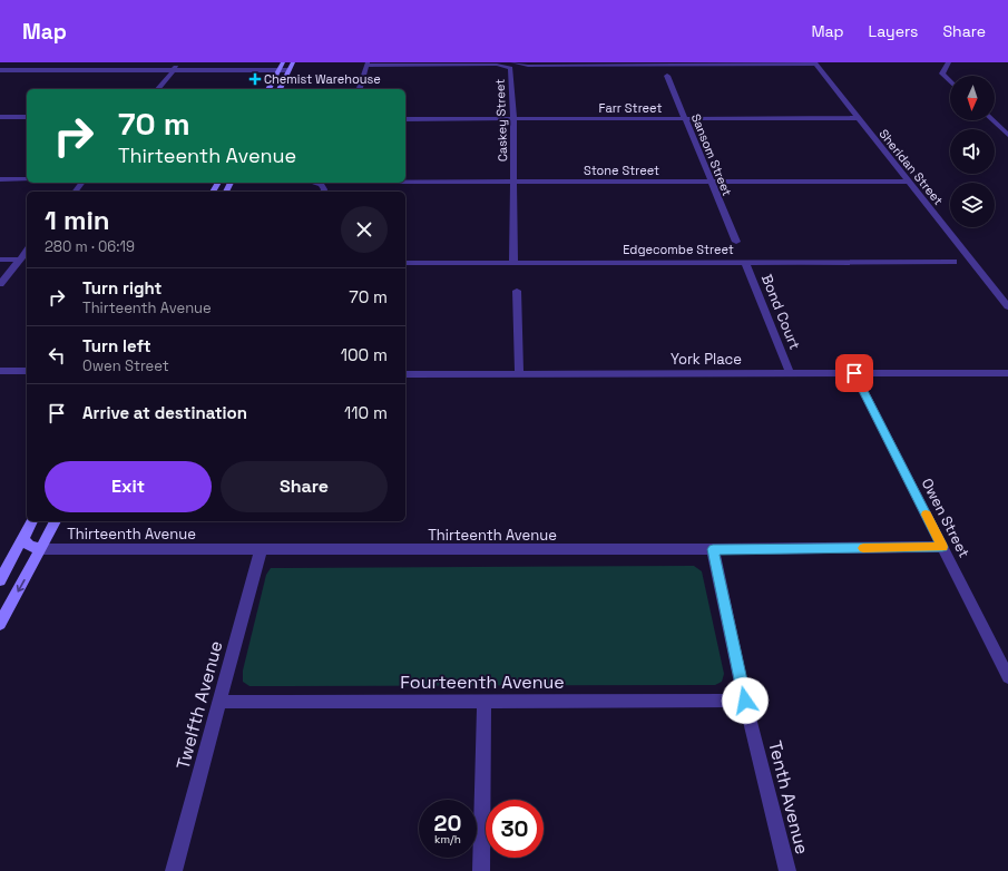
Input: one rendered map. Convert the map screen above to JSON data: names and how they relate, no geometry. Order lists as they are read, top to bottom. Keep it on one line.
{"streets":{"street":["Farr Street","Caskey Street","Sansom Street","Sheridan Street","Stone Street","Edgecombe Street","Bond Court","York Place","Owen Street","Thirteenth Avenue","Fourteenth Avenue","Twelfth Avenue","Tenth Avenue"]},"crossings":[["Farr Street","Caskey Street"],["Farr Street","Sansom Street"],["Farr Street","Sheridan Street"],["Caskey Street","Stone Street"],["Caskey Street","Edgecombe Street"],["Sansom Street","Stone Street"],["Sheridan Street","Stone Street"],["Edgecombe Street","Bond Court"],["Bond Court","York Place"],["York Place","Owen Street"],["Owen Street","Thirteenth Avenue"],["Thirteenth Avenue","Twelfth Avenue"],["Thirteenth Avenue","Tenth Avenue"],["Fourteenth Avenue","Twelfth Avenue"],["Fourteenth Avenue","Tenth Avenue"]],"places":{"health":["Chemist Warehouse"]},"north":"bottom","page":{"header":"Map","nav":["Map","Layers","Share"],"turn":["70 m","Thirteenth Avenue"],"heading":["1 min","280 m · 06:19"],"list":[{"name":"Turn right","note":"Thirteenth Avenue","value":"70 m"},{"name":"Turn left","note":"Owen Street","value":"100 m"},{"name":"Arrive at destination","value":"110 m"}],"buttons":["Exit","Share"],"speed":"20 km/h","limit":"30"}}
